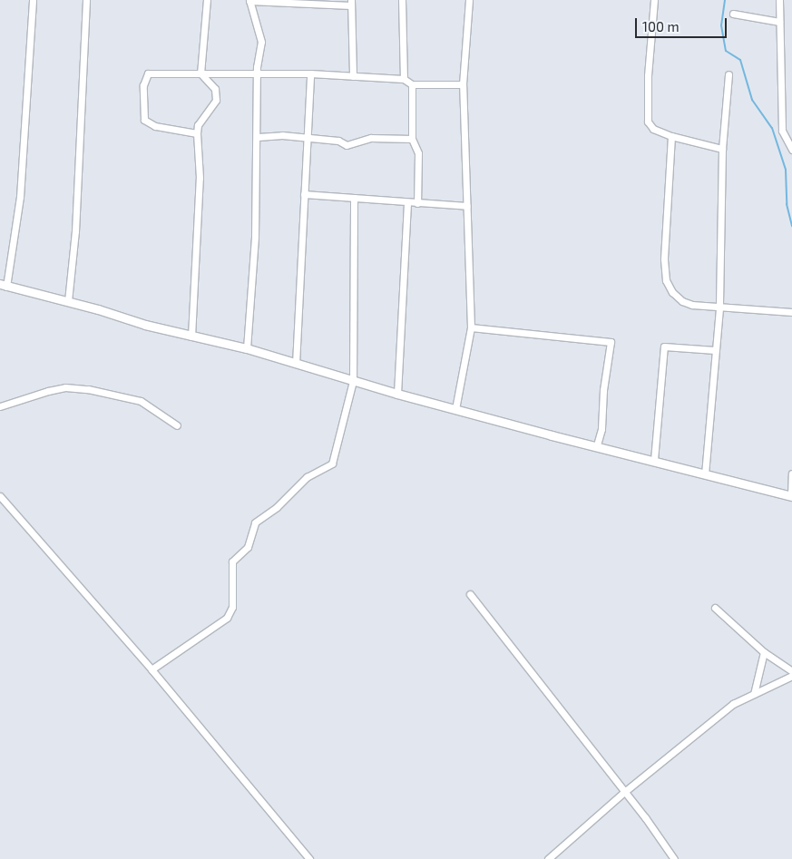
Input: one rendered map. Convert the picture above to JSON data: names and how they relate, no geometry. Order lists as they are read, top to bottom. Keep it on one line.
{"scale_bar":"100 m"}
